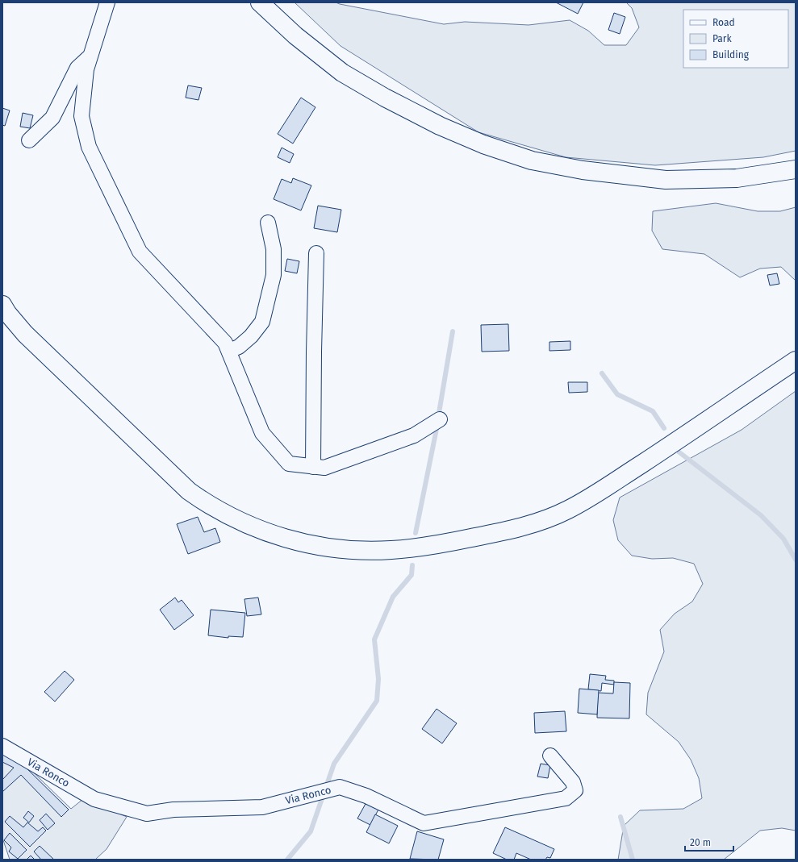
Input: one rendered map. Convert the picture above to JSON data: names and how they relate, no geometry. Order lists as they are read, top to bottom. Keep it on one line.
{"streets":{"street":["Via Ronco"]},"legend":["Road","Park","Building"],"scale_bar":"20 m"}
